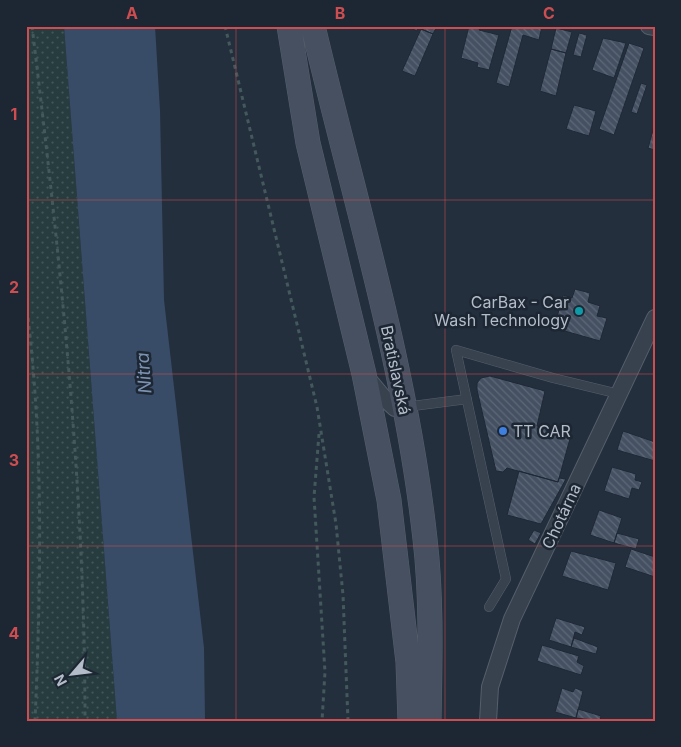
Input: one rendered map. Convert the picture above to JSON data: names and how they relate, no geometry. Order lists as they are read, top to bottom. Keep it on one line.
{"streets":{"main road":["Bratislavská"],"street":["Chotárna"]},"water":["Nitra"],"places":["CarBax - Car Wash Technology","TT CAR"],"north":"bottom left","grid":{"columns":["A","B","C"],"rows":["1","2","3","4"]}}
